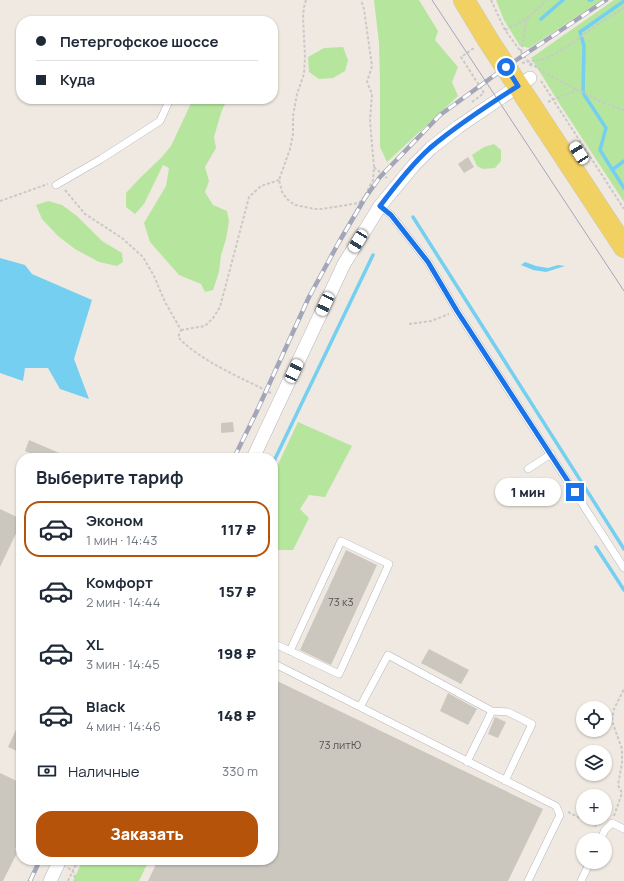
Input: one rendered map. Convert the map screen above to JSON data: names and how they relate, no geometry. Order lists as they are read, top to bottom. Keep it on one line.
{"house_numbers":["73 к3","73 литЮ"],"page":{"banner":["Петергофское шоссе","Куда"],"heading":"Выберите тариф","bubble":"1 мин","list":[{"name":"Эконом","note":"1 мин · 14:43","value":"117 ₽"},{"name":"Комфорт","note":"2 мин · 14:44","value":"157 ₽"},{"name":"XL","note":"3 мин · 14:45","value":"198 ₽"},{"name":"Black","note":"4 мин · 14:46","value":"148 ₽"}],"map_buttons":["+","−"],"pay":["Наличные","330 m"],"buttons":"Заказать"}}
